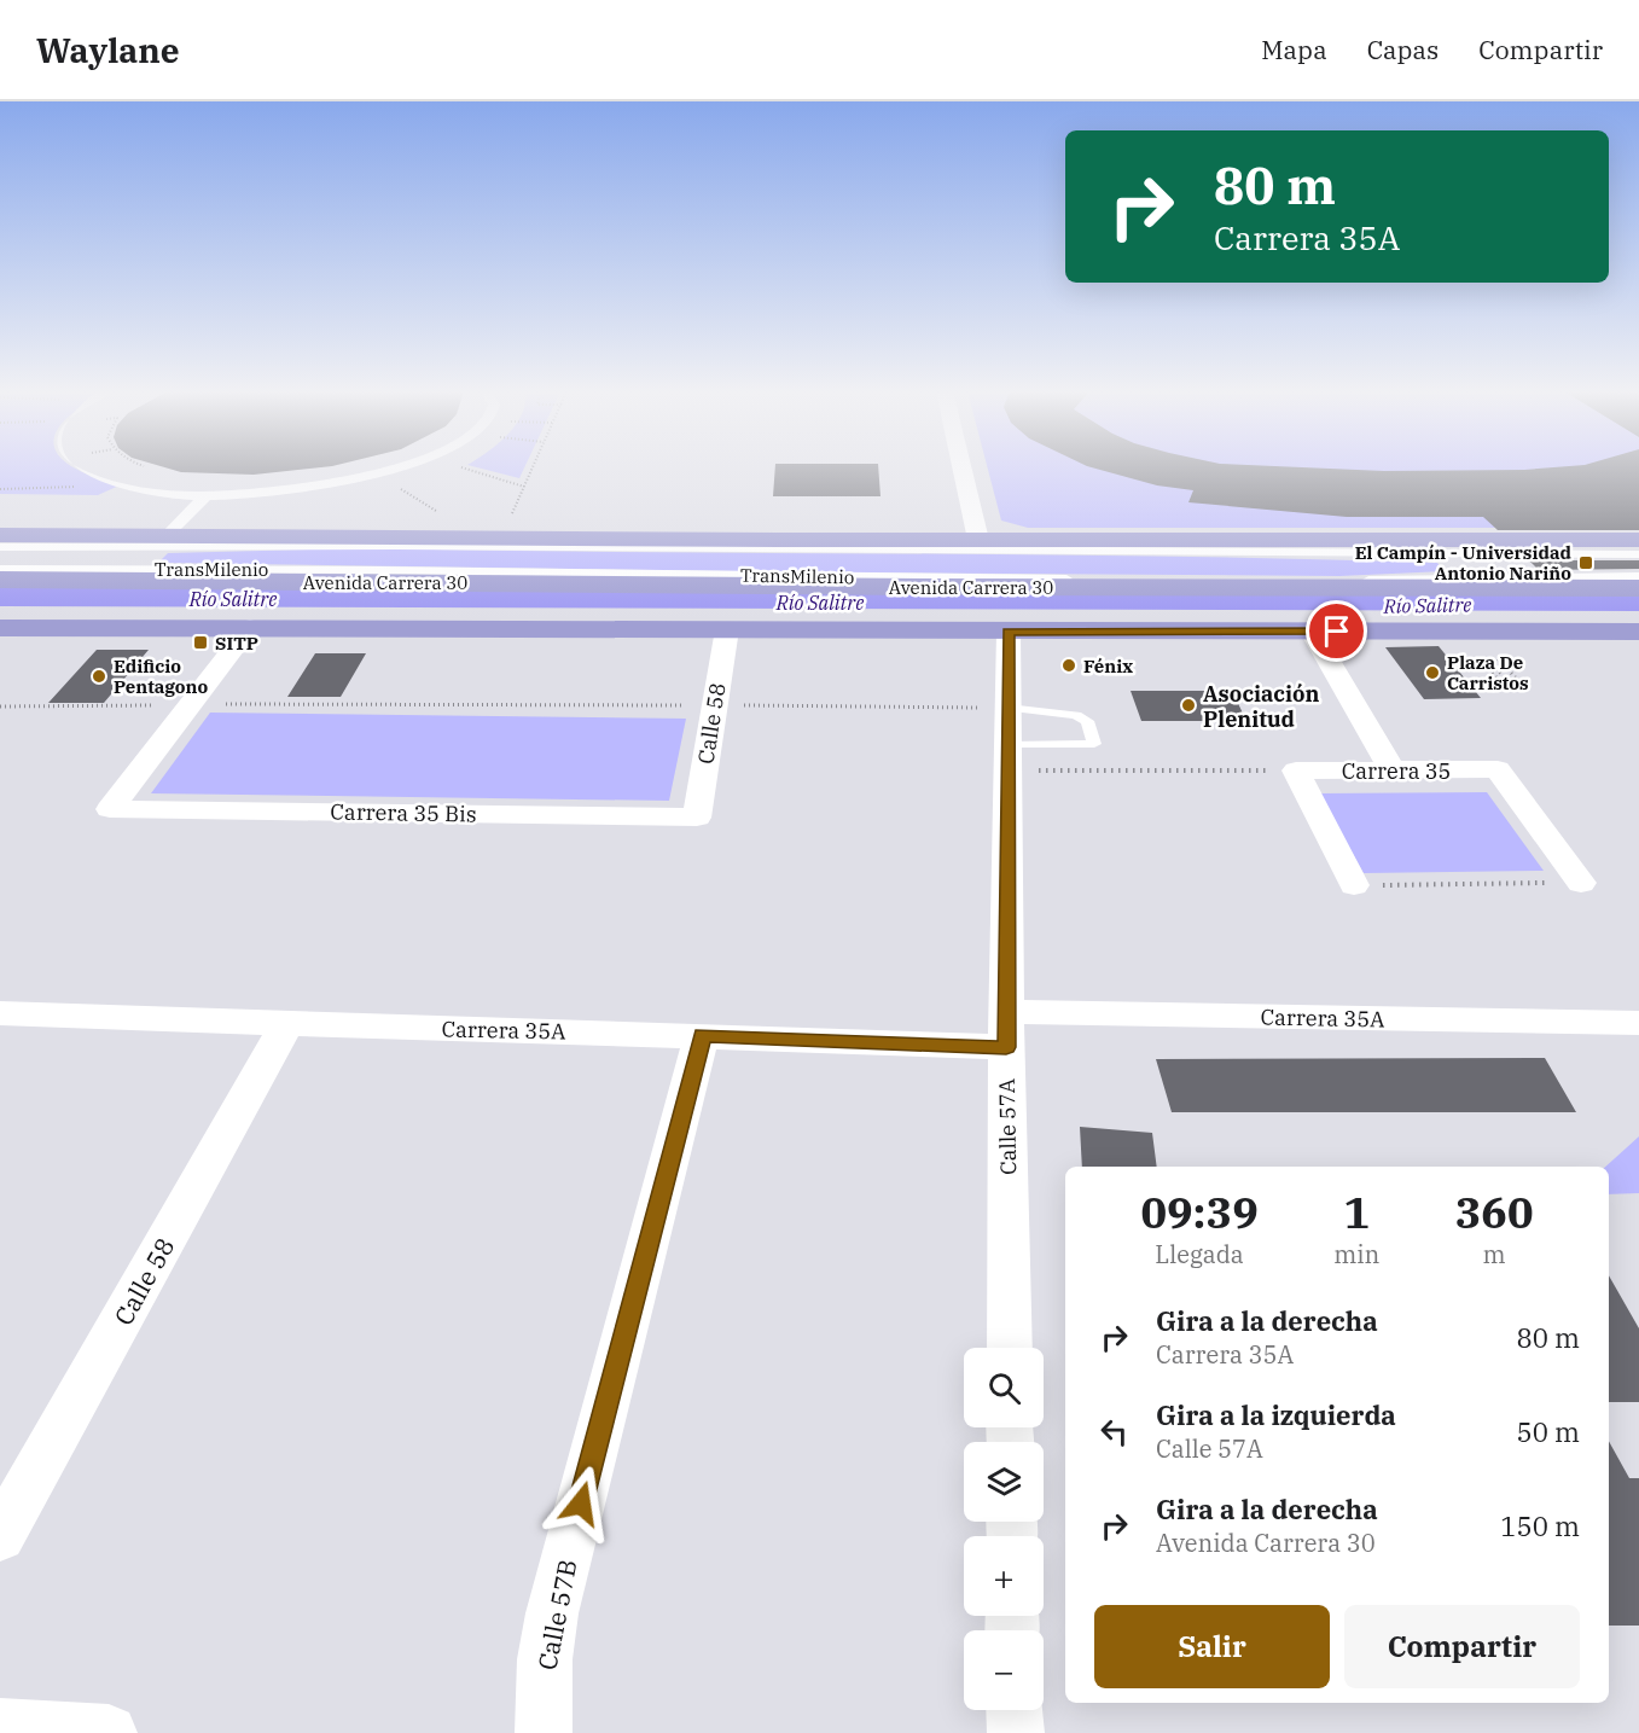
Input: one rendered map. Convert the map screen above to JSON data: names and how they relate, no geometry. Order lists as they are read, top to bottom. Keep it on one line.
{"streets":{"highway":["Avenida Carrera 30"],"street":["Calle 58","Carrera 35","Carrera 35 Bis","Carrera 35A","Calle 57A","Calle 57B"],"lane":["TransMilenio"]},"crossings":[["Calle 58","Carrera 35 Bis"],["Calle 58","Carrera 35A"],["Carrera 35A","Calle 57A"],["Carrera 35A","Calle 57B"]],"water":["Río Salitre"],"places":{"transit":["El Campín - Universidad Antonio Nariño","SITP"],"other":["Fénix","Plaza De Carristos","Edificio Pentagono","Asociación Plenitud"]},"page":{"header":"Waylane","nav":["Mapa","Capas","Compartir"],"turn":["80 m","Carrera 35A"],"eta":["09:39","Llegada","1","min","360","m"],"list":[{"name":"Gira a la derecha","note":"Carrera 35A","value":"80 m"},{"name":"Gira a la izquierda","note":"Calle 57A","value":"50 m"},{"name":"Gira a la derecha","note":"Avenida Carrera 30","value":"150 m"}],"map_buttons":["+","−"],"buttons":["Salir","Compartir"]}}
